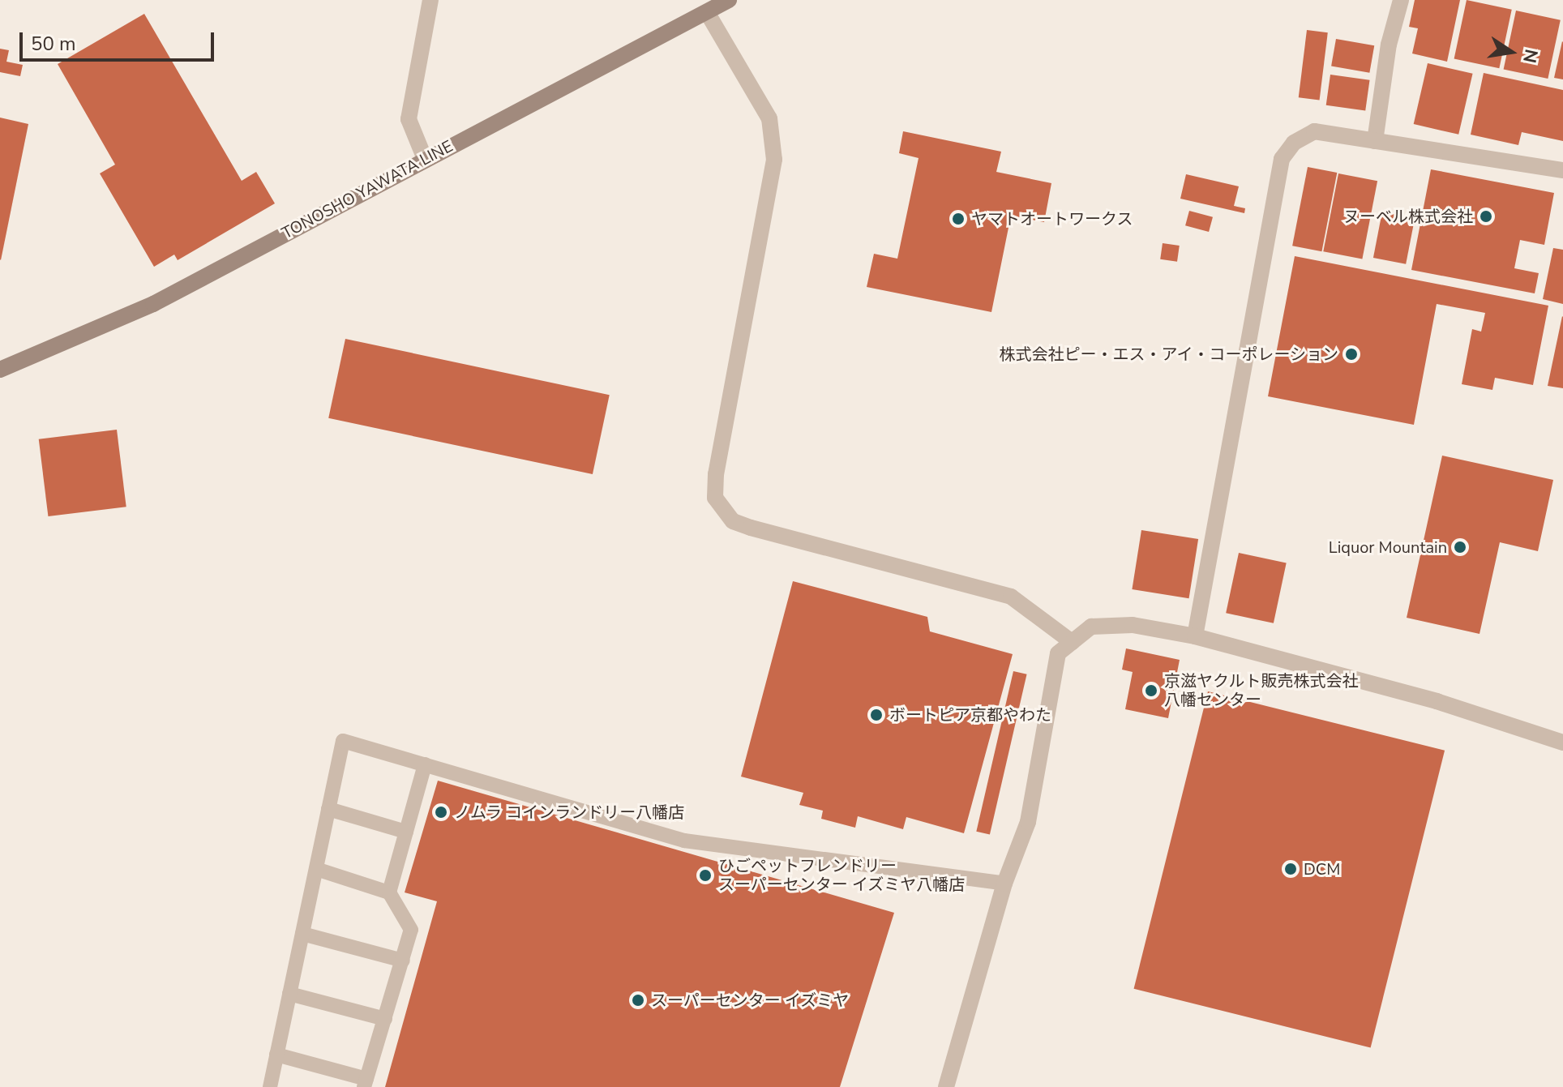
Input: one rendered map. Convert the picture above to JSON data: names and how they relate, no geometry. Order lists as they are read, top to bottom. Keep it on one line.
{"streets":{"main road":["TONOSHO YAWATA LINE"]},"places":["ヌーベル株式会社","ヤマトオートワークス","株式会社ピー・エス・アイ・コーポレーション","Liquor Mountain","京滋ヤクルト販売株式会社 八幡センター","ボートピア京都やわた","ノムラ コインランドリー八幡店","DCM","ひごペットフレンドリー スーパーセンター イズミヤ八幡店","スーパーセンター イズミヤ"],"scale_bar":"50 m","north":"right"}
